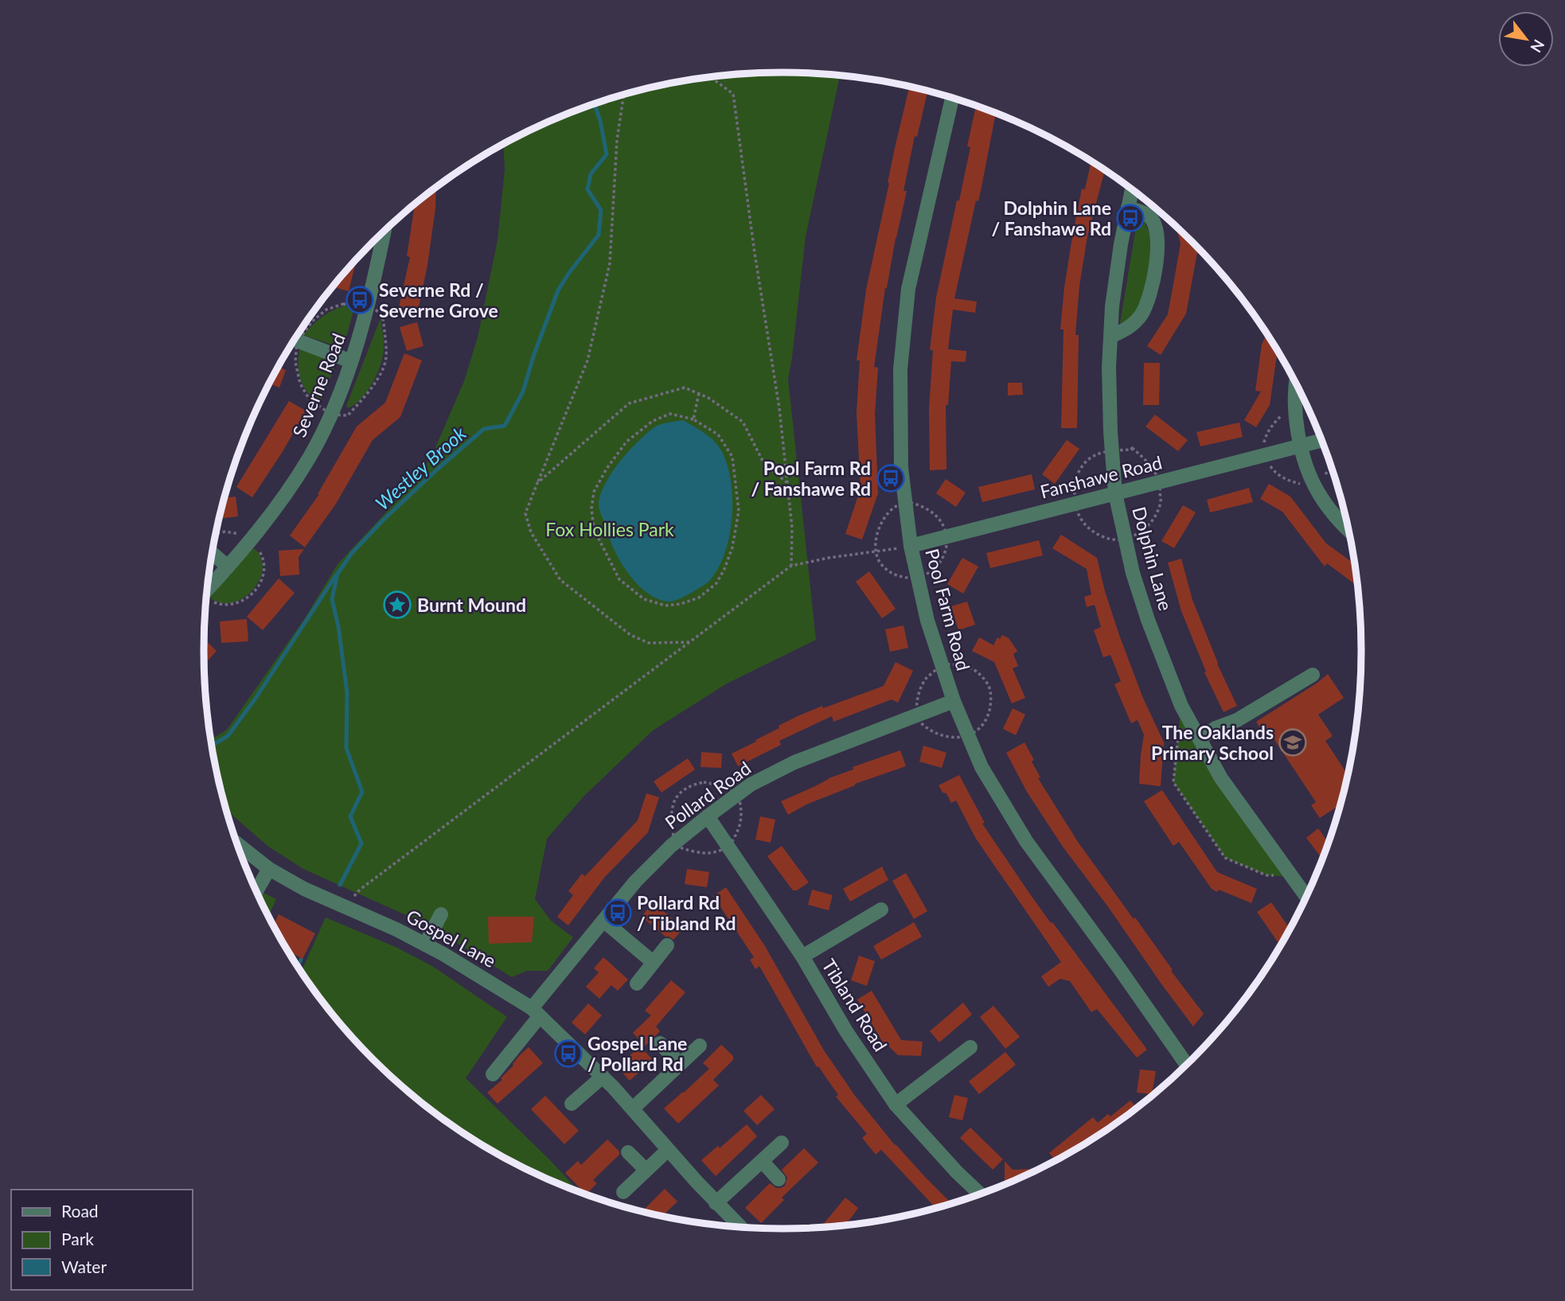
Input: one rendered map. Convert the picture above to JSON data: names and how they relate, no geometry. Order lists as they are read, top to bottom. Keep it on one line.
{"streets":{"street":["Severne Road","Fanshawe Road","Dolphin Lane","Pool Farm Road","Pollard Road","Gospel Lane","Tibland Road"]},"crossings":[["Fanshawe Road","Dolphin Lane"],["Fanshawe Road","Pool Farm Road"],["Pool Farm Road","Pollard Road"],["Pollard Road","Gospel Lane"],["Pollard Road","Tibland Road"]],"water":["Westley Brook"],"parks":["Fox Hollies Park"],"places":{"bus stop":["Dolphin Lane / Fanshawe Rd","Severne Rd / Severne Grove","Pool Farm Rd / Fanshawe Rd","Pollard Rd / Tibland Rd","Gospel Lane / Pollard Rd"],"place":["Burnt Mound"],"school or university":["The Oaklands Primary School"]},"legend":["Road","Park","Water"],"north":"bottom right"}
